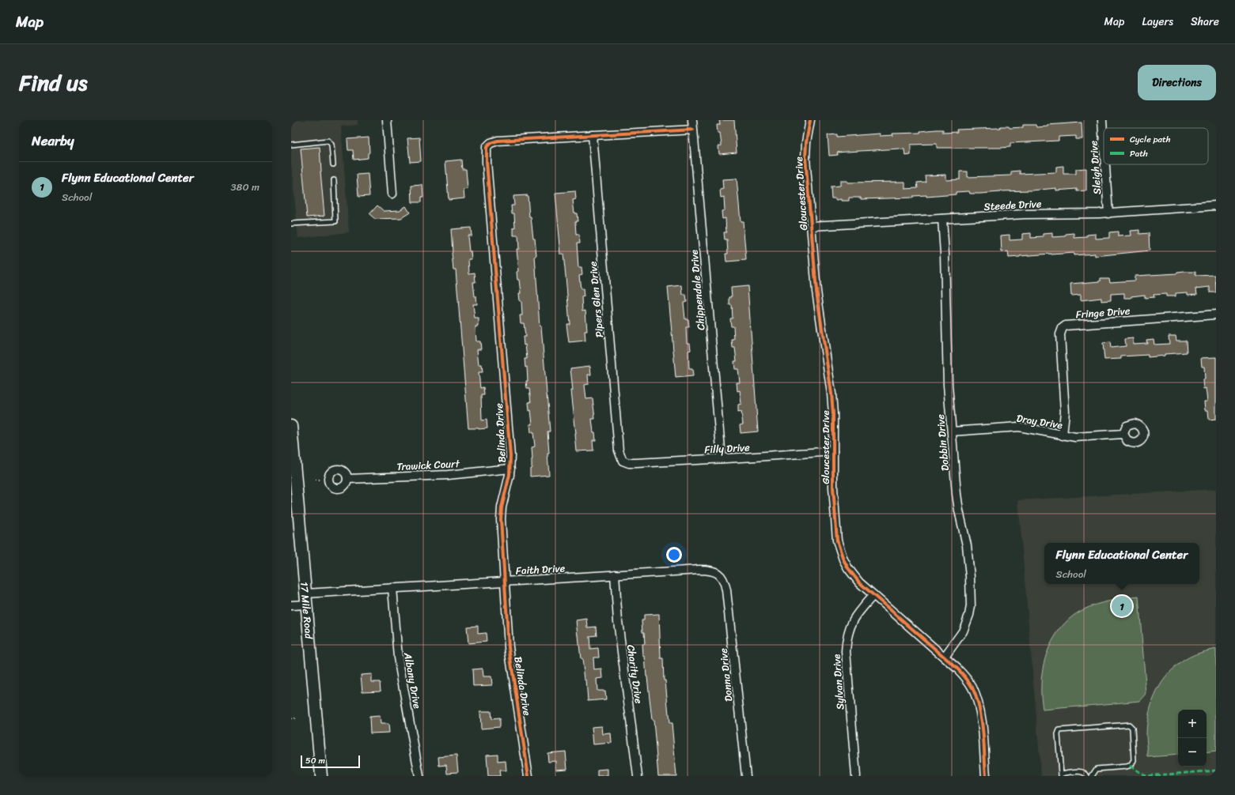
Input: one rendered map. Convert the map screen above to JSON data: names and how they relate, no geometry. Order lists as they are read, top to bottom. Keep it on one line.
{"streets":{"main road":["17 Mile Road"],"street":["Sleigh Drive","Gloucester Drive","Steede Drive","Chippendale Drive","Pipers Glen Drive","Fringe Drive","Dray Drive","Belinda Drive","Dobbin Drive","Filly Drive","Trawick Court","Faith Drive","Charity Drive","Donna Drive","Albany Drive","Sylvan Drive"]},"crossings":[["Sleigh Drive","Steede Drive"],["Gloucester Drive","Steede Drive"],["Gloucester Drive","Dobbin Drive"],["Gloucester Drive","Filly Drive"],["Gloucester Drive","Sylvan Drive"],["Steede Drive","Dobbin Drive"],["Chippendale Drive","Filly Drive"],["Pipers Glen Drive","Belinda Drive"],["Pipers Glen Drive","Filly Drive"],["Fringe Drive","Dray Drive"],["Dray Drive","Dobbin Drive"],["Belinda Drive","Trawick Court"],["Belinda Drive","Faith Drive"],["Faith Drive","17 Mile Road"],["Faith Drive","Charity Drive"],["Faith Drive","Donna Drive"],["Faith Drive","Albany Drive"]],"legend":["Cycle path","Path"],"scale_bar":"50 m","page":{"header":"Map","nav":["Map","Layers","Share"],"title":"Find us","buttons":"Directions","heading":"Nearby","list":[{"mark":"1","name":"Flynn Educational Center","note":"School","value":"380 m"}],"popup":["Flynn Educational Center","School"],"pins":"1","map_buttons":["+","−"],"scale":"50 m"}}
